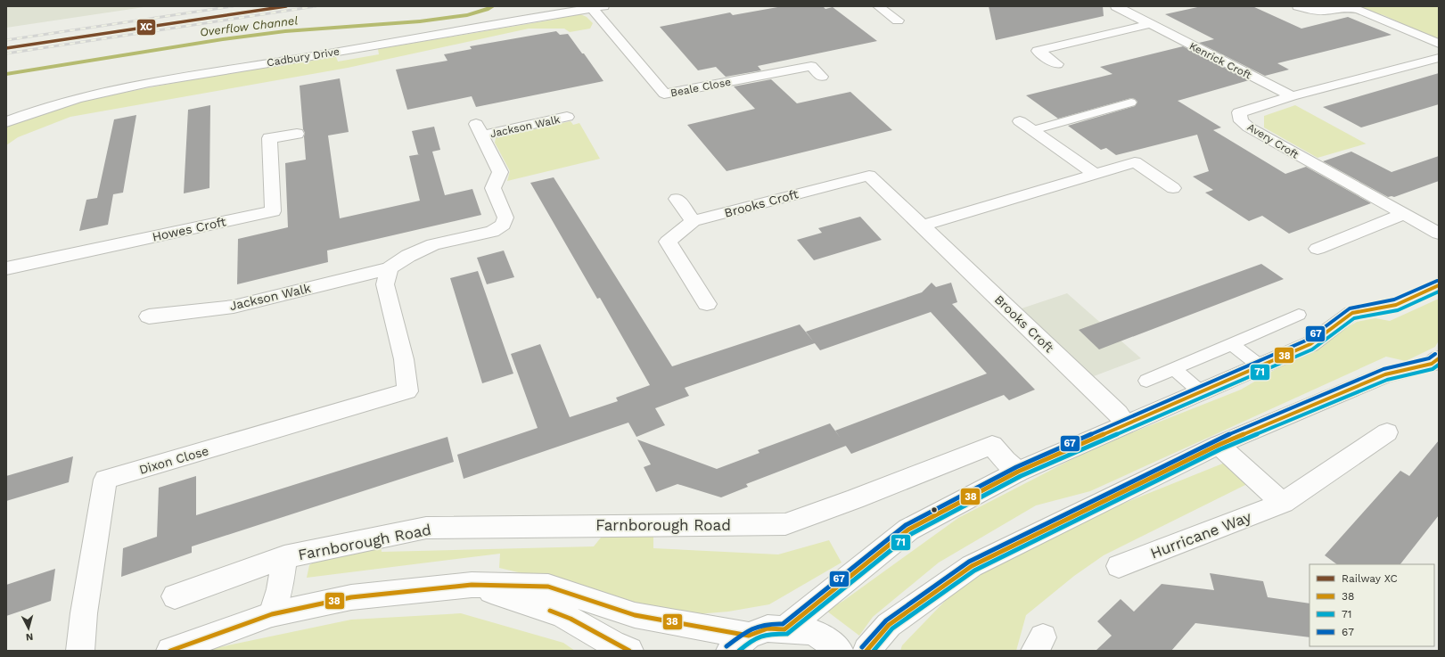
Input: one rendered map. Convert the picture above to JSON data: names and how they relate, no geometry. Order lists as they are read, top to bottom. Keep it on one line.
{"streets":{"street":["Cadbury Drive","Kenrick Croft","Beale Close","Jackson Walk","Avery Croft","Brooks Croft","Howes Croft","Dixon Close","Farnborough Road","Hurricane Way"]},"crossings":[["Cadbury Drive","Beale Close"],["Kenrick Croft","Avery Croft"],["Jackson Walk","Dixon Close"]],"water":["Overflow Channel"],"lines":["rail line XC","transit line 67","transit line 38","transit line 71"],"legend":["Railway XC","38","71","67"],"north":"bottom"}
